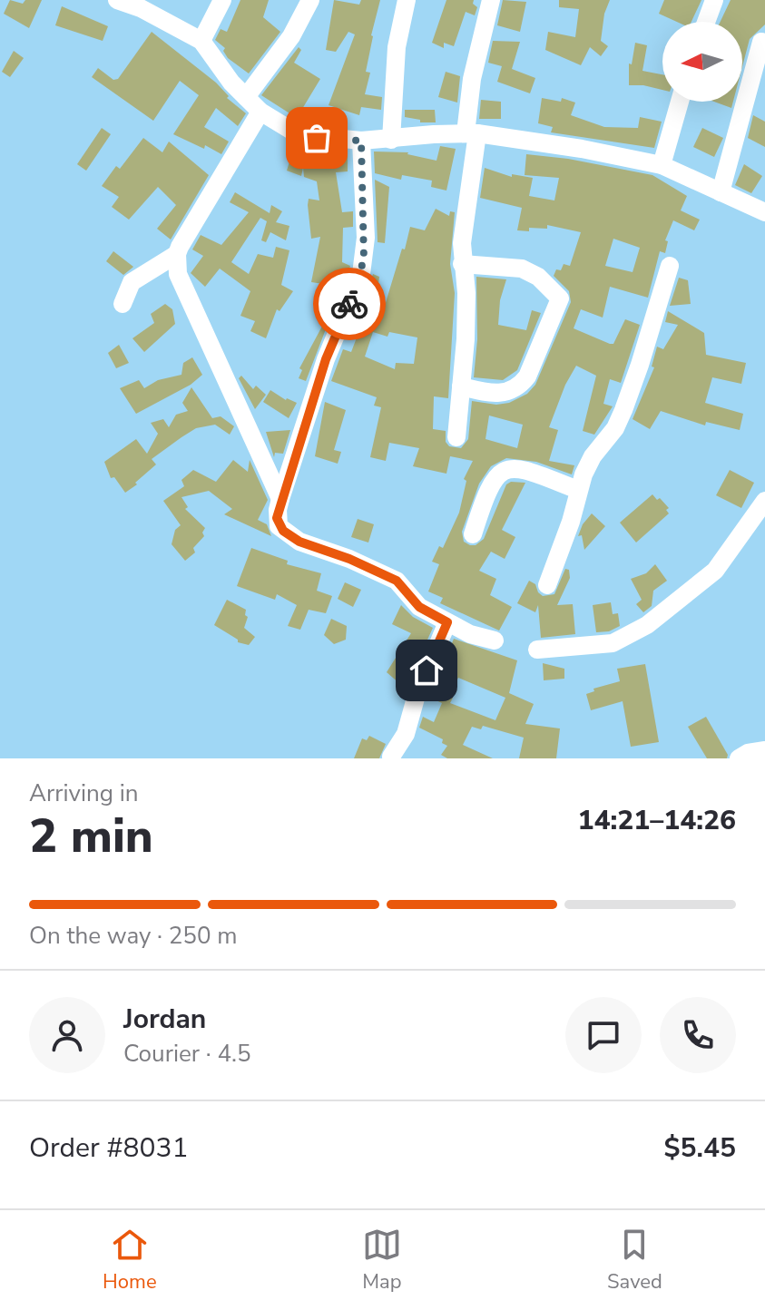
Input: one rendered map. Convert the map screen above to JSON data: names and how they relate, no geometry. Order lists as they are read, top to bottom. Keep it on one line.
{"north":"left","page":{"heading":["2 min","Arriving in","14:21–14:26"],"panel":["Jordan","Courier · 4.5","Order #8031","$5.45"],"bar":"On the way · 250 m","tabs":["Home","Map","Saved"]}}
